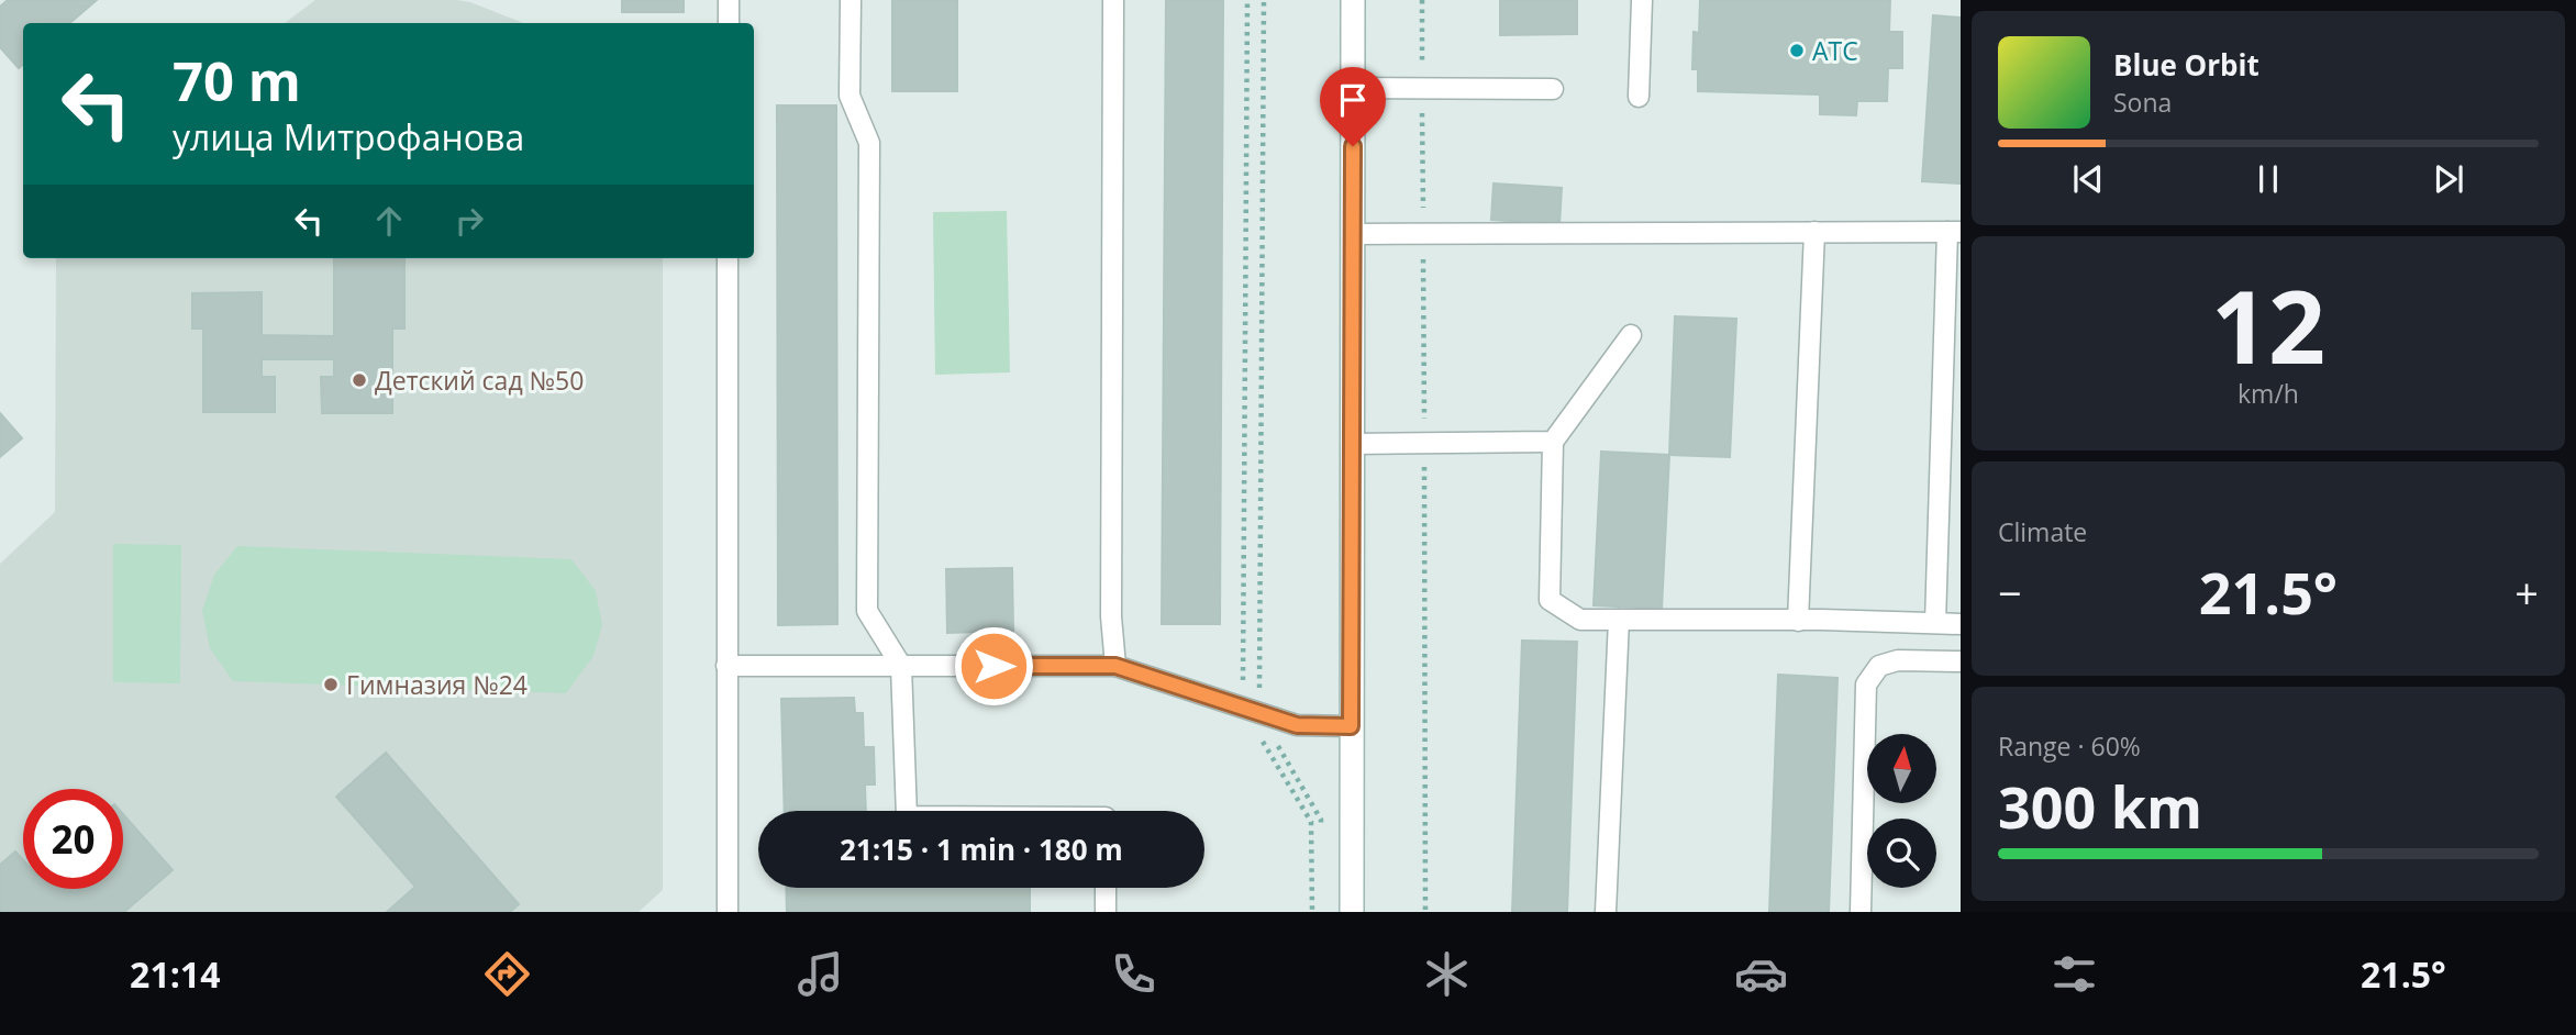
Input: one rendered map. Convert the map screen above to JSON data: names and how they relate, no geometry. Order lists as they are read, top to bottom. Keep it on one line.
{"places":["АТС","Детский сад №50","Гимназия №24"],"north":"top","page":{"turn":["70 m","улица Митрофанова"],"song":["Blue Orbit","Sona"],"tile":[["12","km/h"],"Climate",["Range · 60%","300 km"]],"heat":["−","21.5°","+"],"limit":"20","trip":"21:15 · 1 min · 180 m","tabs":["21:14","21.5°"]}}
